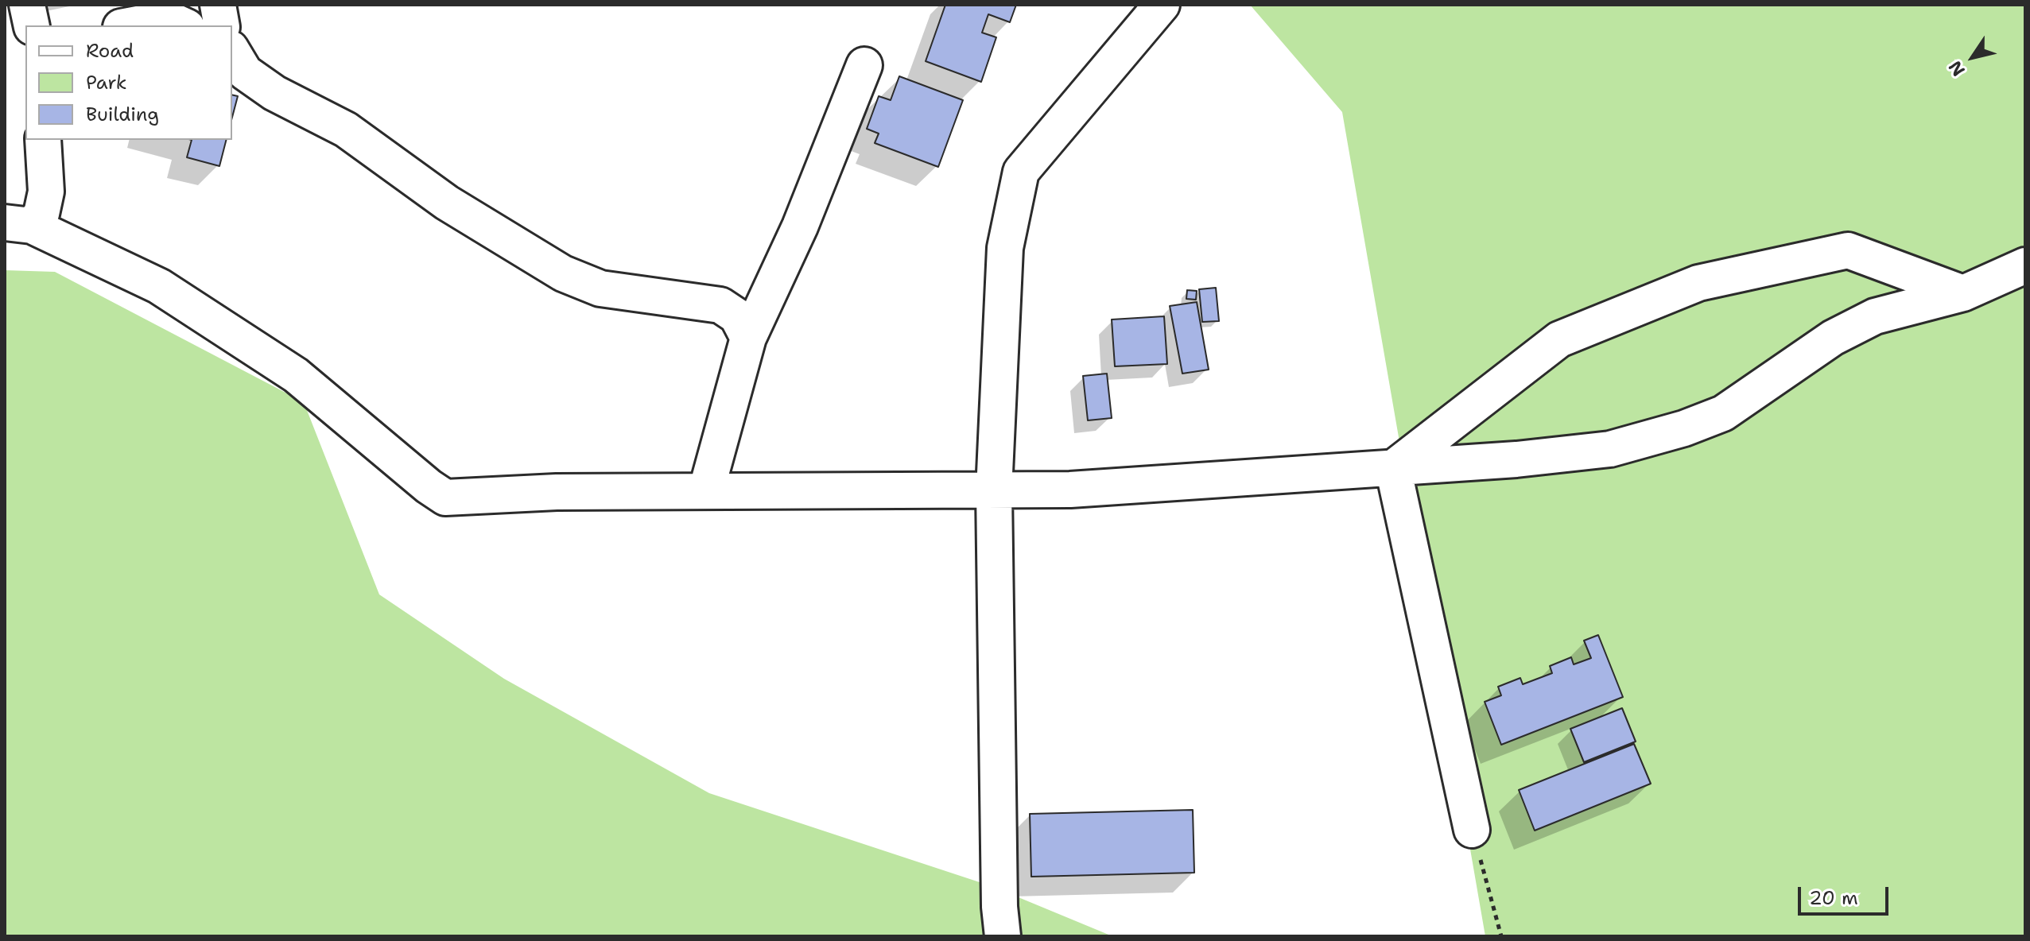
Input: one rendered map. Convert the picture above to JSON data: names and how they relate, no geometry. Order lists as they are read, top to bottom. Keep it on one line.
{"legend":["Road","Park","Building"],"scale_bar":"20 m","north":"bottom left"}
